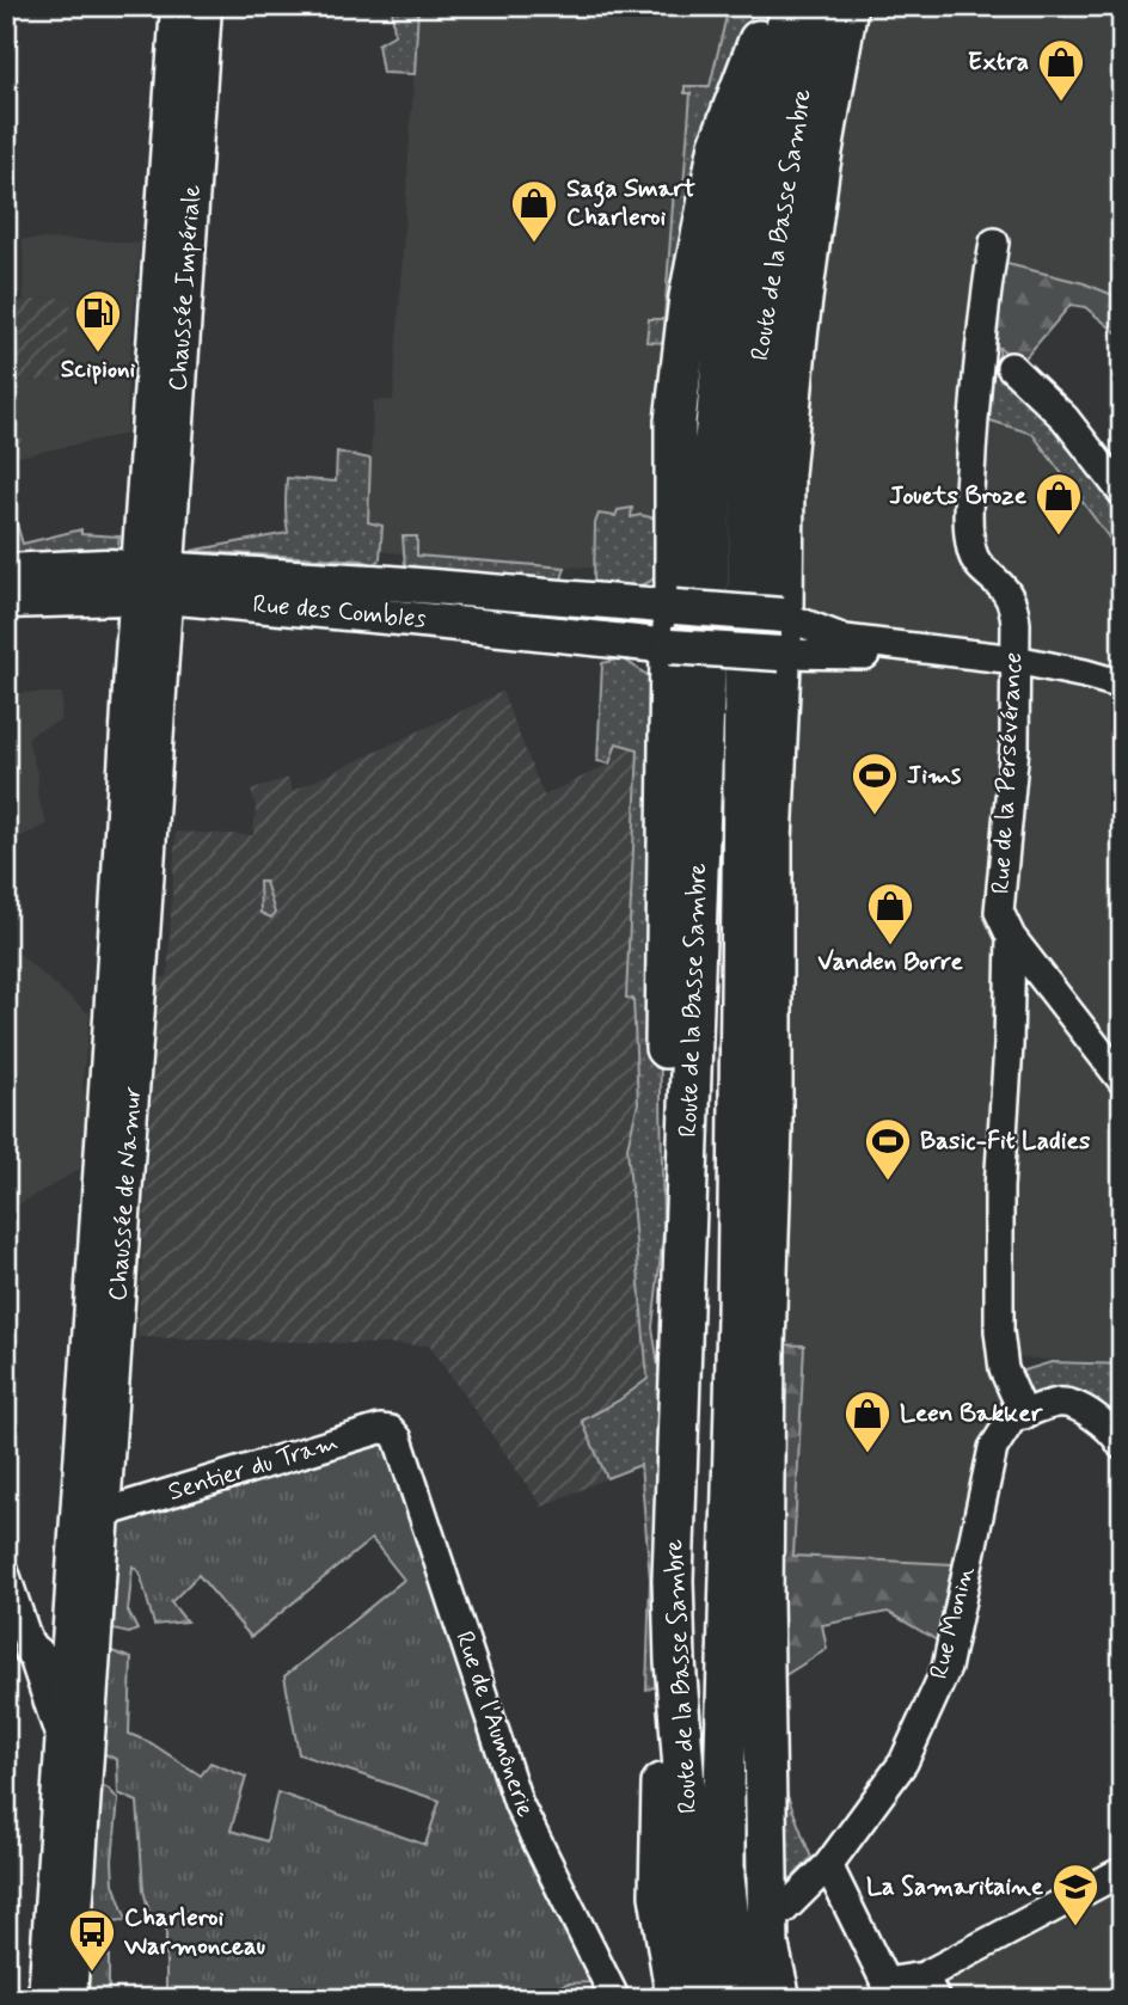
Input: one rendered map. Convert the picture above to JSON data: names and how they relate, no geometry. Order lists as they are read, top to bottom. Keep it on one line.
{"streets":{"highway":["Route de la Basse Sambre"],"main road":["Chaussée Impériale","Rue des Combles","Chaussée de Namur"],"street":["Rue de la Persévérance","Sentier du Tram","Rue Monin","Rue de l'Aumônerie"]},"crossings":[["Chaussée Impériale","Rue des Combles"],["Chaussée Impériale","Chaussée de Namur"],["Rue des Combles","Chaussée de Namur"],["Rue de la Persévérance","Rue Monin"],["Chaussée de Namur","Sentier du Tram"],["Sentier du Tram","Rue de l'Aumônerie"]],"places":{"shop":["Extra","Saga Smart Charleroi","Jouets Broze","Vanden Borre","Leen Bakker"],"fuel station":["Scipioni"],"sports":["Jims","Basic-Fit Ladies"],"school or university":["La Samaritaine"],"bus stop":["Charleroi Warmonceau"]}}
